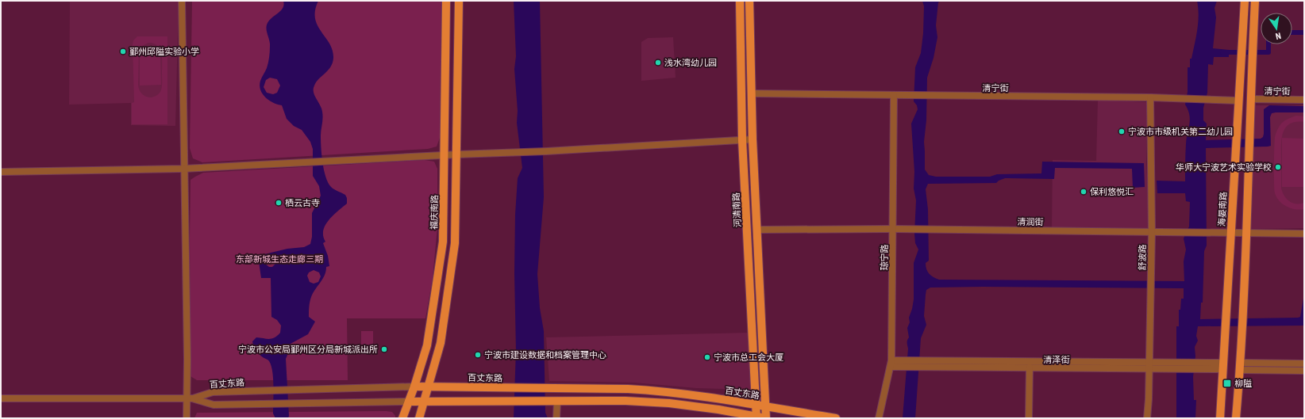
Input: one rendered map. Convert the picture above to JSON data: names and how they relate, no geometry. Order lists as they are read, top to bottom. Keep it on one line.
{"streets":{"main road":["海晏南路","河清南路","福庆南路","百丈东路"],"street":["清宁街","清润街","琼宁路","舒波路","清泽街"]},"crossings":[["清宁街","海晏南路"],["清宁街","琼宁路"],["清宁街","舒波路"],["海晏南路","清润街"],["海晏南路","清泽街"],["河清南路","百丈东路"],["福庆南路","百丈东路"],["清润街","琼宁路"],["清润街","舒波路"],["琼宁路","清泽街"],["舒波路","清泽街"]],"parks":["东部新城生态走廊三期"],"places":{"other":["鄞州邱隘实验小学","浅水湾幼儿园","宁波市市级机关第二幼儿园","华师大宁波艺术实验学校","保利悠悦汇","栖云古寺","宁波市公安局鄞州区分局新城派出所","宁波市建设数据和档案管理中心","宁波市总工会大厦"],"transit":["柳隘"]},"north":"bottom"}
